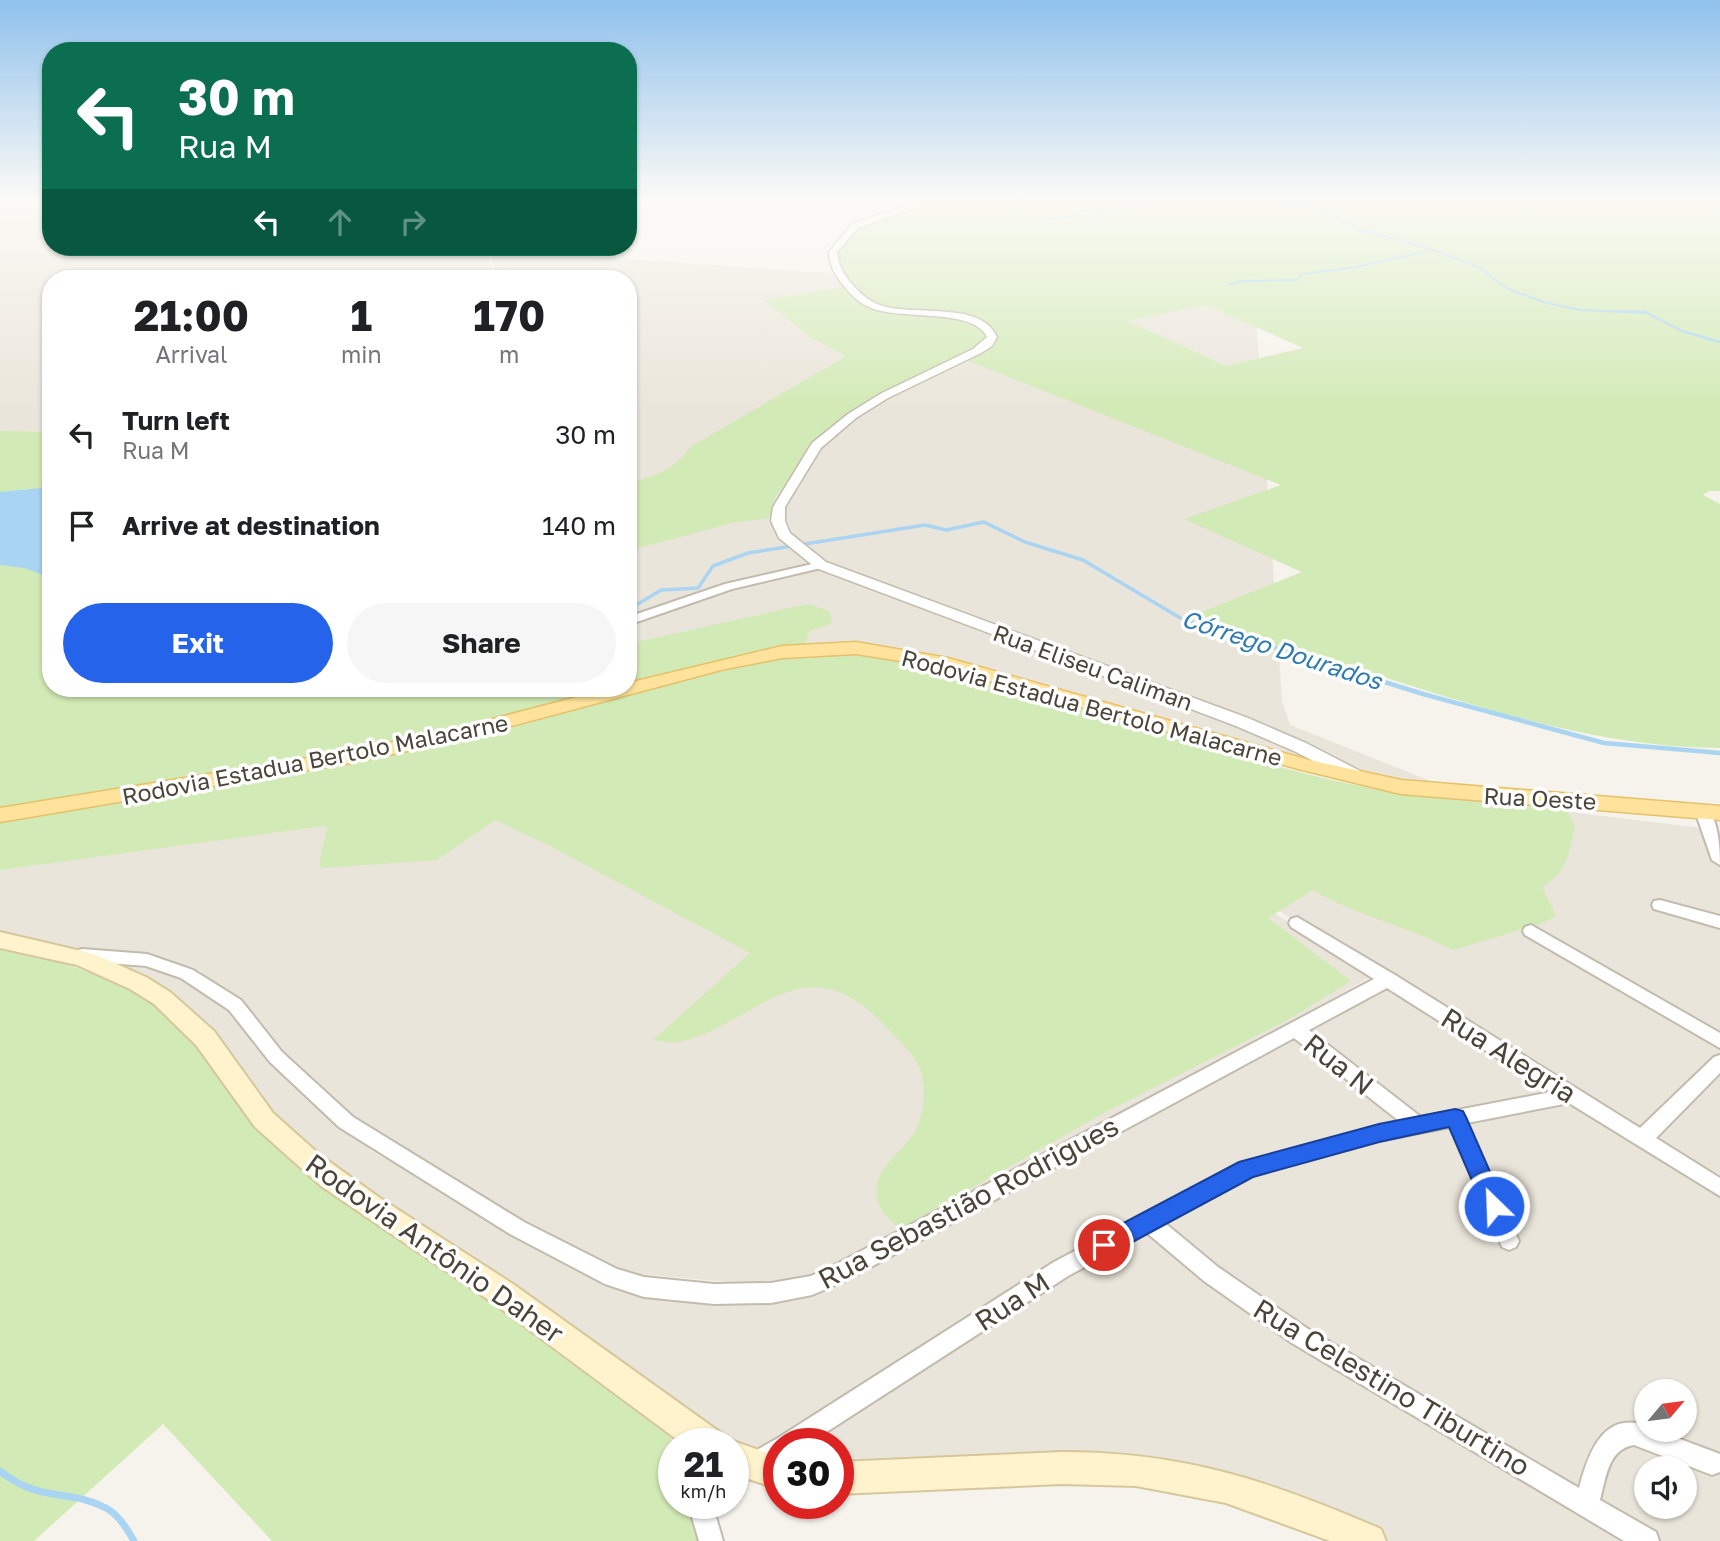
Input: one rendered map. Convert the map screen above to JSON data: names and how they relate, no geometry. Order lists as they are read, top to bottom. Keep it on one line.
{"streets":{"main road":["Rodovia Estadua Bertolo Malacarne","Rua Oeste","Rodovia Antônio Daher"],"street":["Rua Eliseu Caliman","Rua Alegria","Rua N","Rua Sebastião Rodrigues","Rua M","Rua Celestino Tiburtino"]},"crossings":[["Rua Eliseu Caliman","Rodovia Estadua Bertolo Malacarne"],["Rua Eliseu Caliman","Rua Oeste"],["Rodovia Estadua Bertolo Malacarne","Rua Oeste"],["Rua Alegria","Rua Sebastião Rodrigues"],["Rua Alegria","Rua M"],["Rua N","Rua Sebastião Rodrigues"],["Rua N","Rua M"],["Rua Sebastião Rodrigues","Rodovia Antônio Daher"],["Rua M","Rua Celestino Tiburtino"]],"water":["Córrego Dourados"],"north":"top right","page":{"turn":["30 m","Rua M"],"eta":["21:00","Arrival","1","min","170","m"],"list":[{"name":"Turn left","note":"Rua M","value":"30 m"},{"name":"Arrive at destination","value":"140 m"}],"buttons":["Exit","Share"],"speed":"21 km/h","limit":"30"}}
